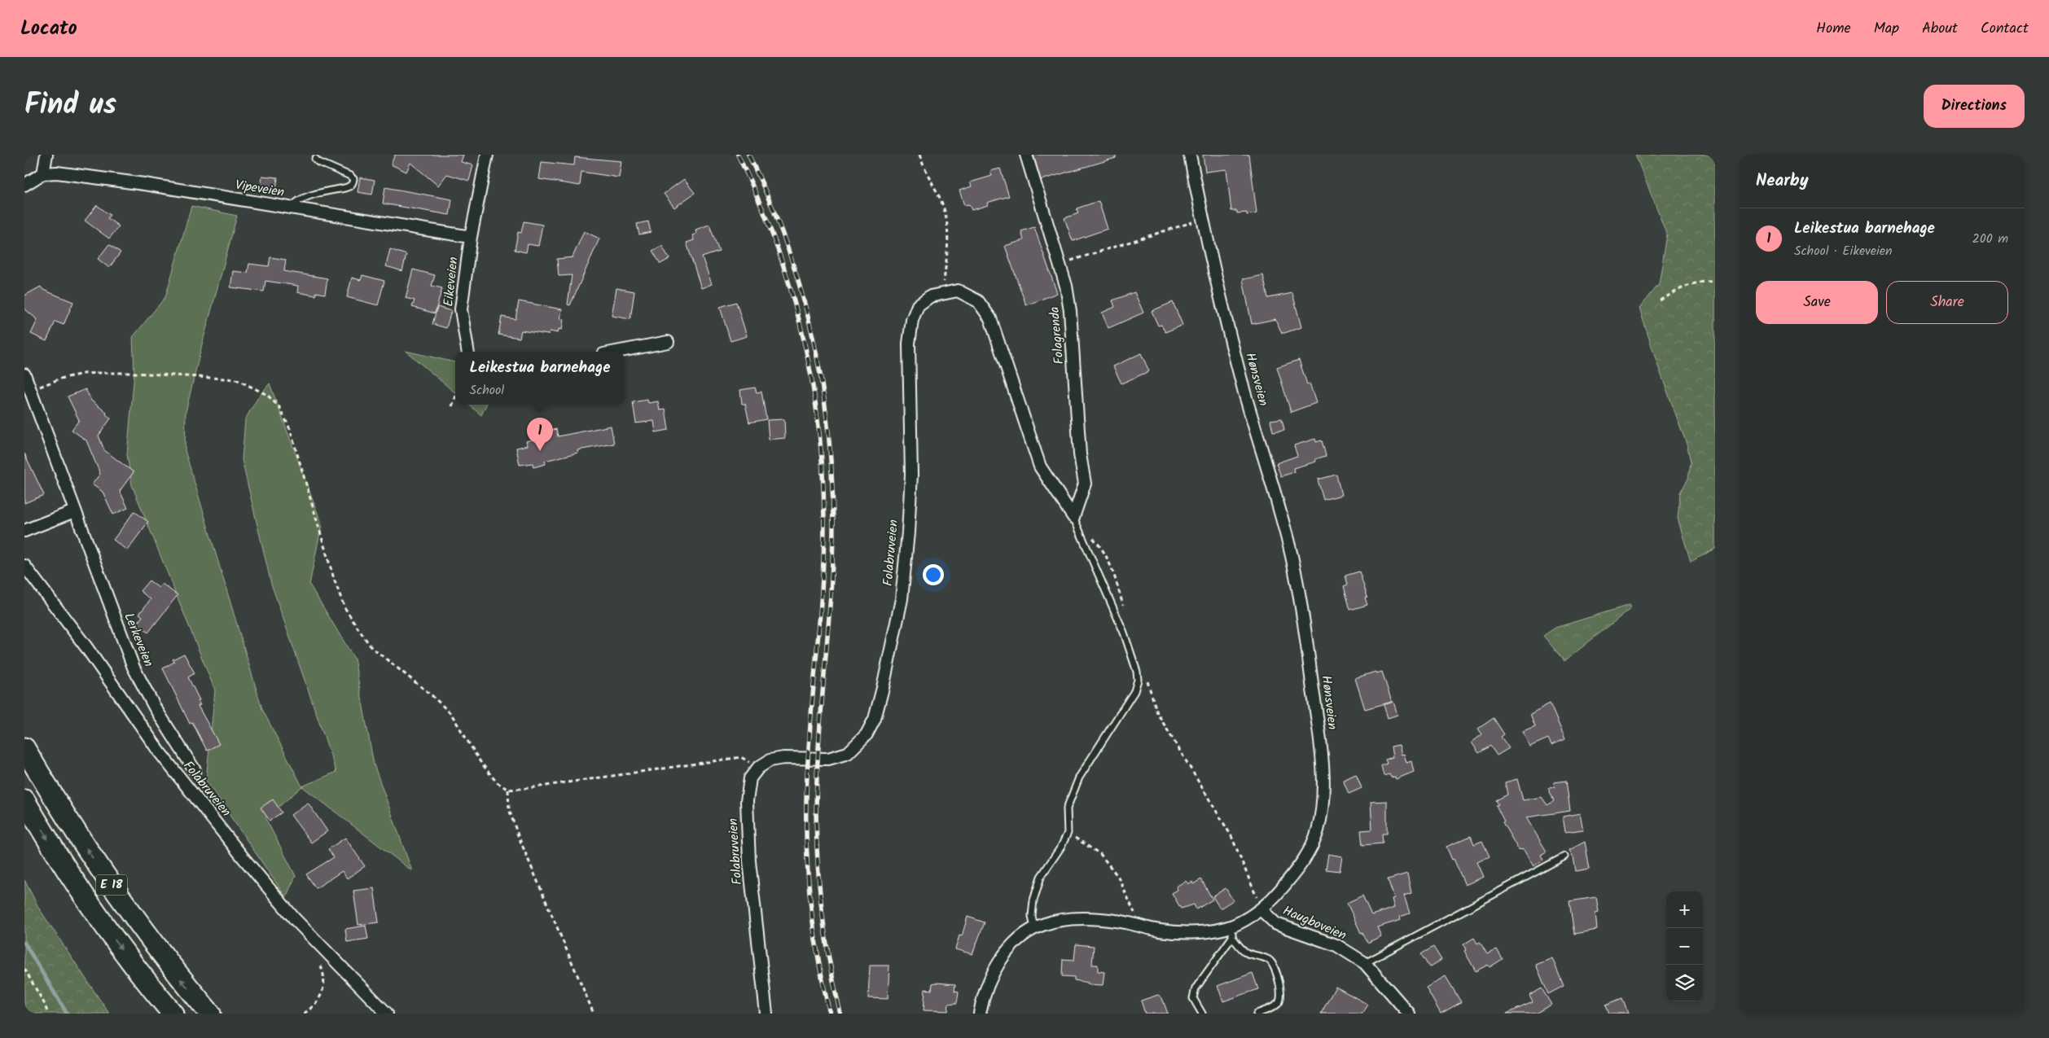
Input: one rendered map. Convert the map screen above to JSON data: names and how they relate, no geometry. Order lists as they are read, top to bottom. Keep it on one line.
{"streets":{"highway":["E 18"],"street":["Vipeveien","Eikeveien","Folagrenda","Hønsveien","Folabruveien","Lerkeveien","Haugboveien"]},"crossings":[["Vipeveien","Eikeveien"],["Folagrenda","Folabruveien"],["Hønsveien","Haugboveien"]],"page":{"header":"Locato","nav":["Home","Map","About","Contact"],"title":"Find us","buttons":["Directions",["Save","Share"]],"heading":"Nearby","list":[{"mark":"1","name":"Leikestua barnehage","note":"School · Eikeveien","value":"200 m"}],"popup":["Leikestua barnehage","School"],"pins":"1","map_buttons":["+","−"]}}
